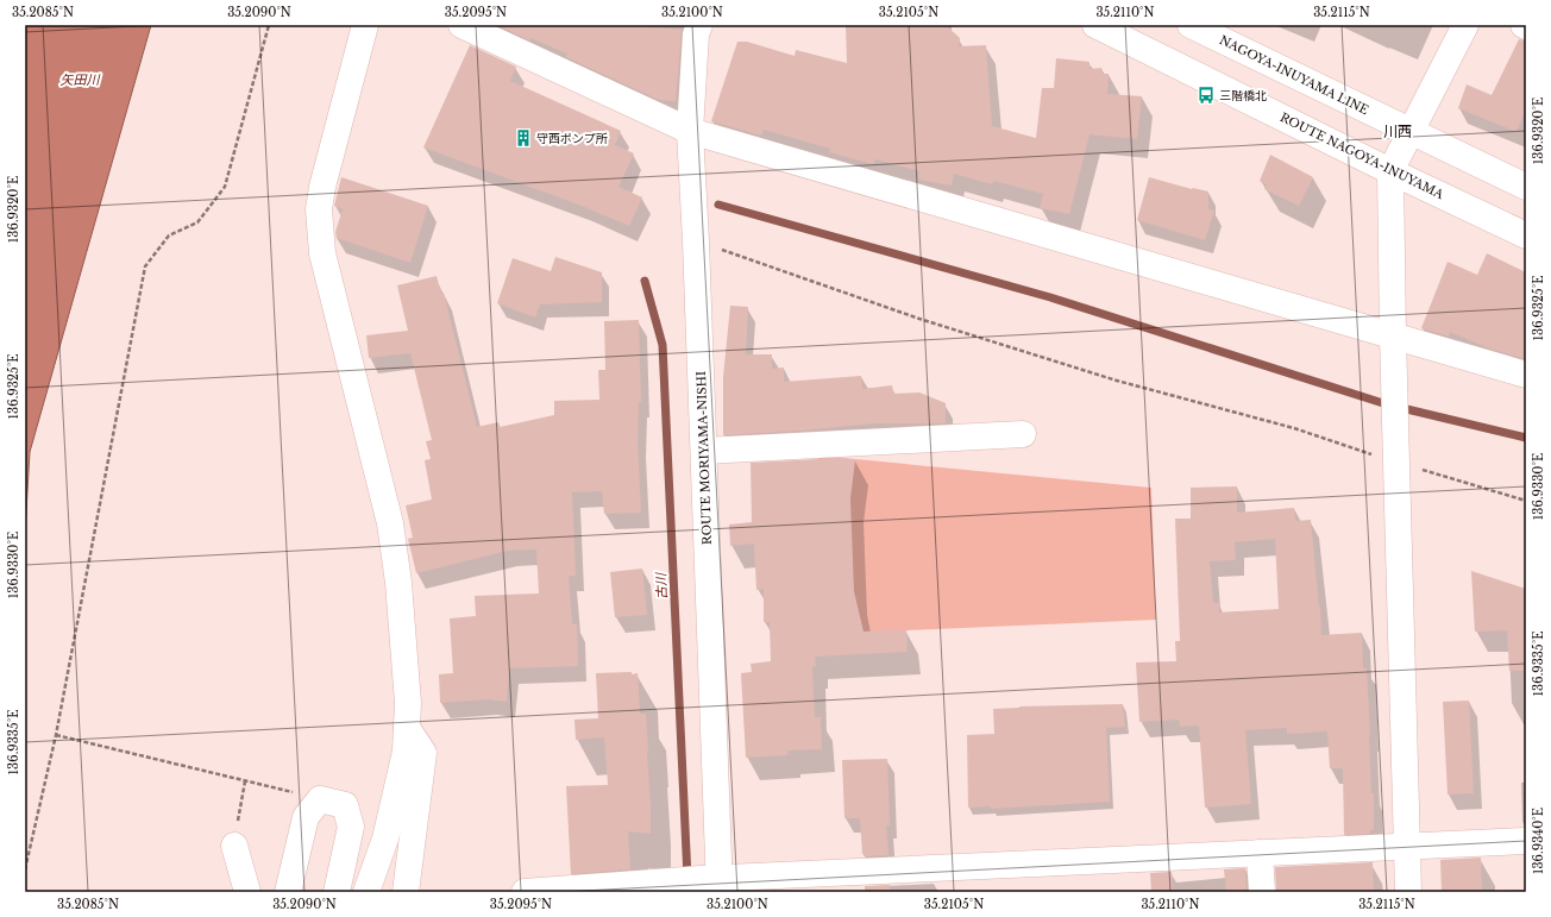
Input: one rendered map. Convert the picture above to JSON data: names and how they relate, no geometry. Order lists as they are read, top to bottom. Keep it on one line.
{"streets":{"street":["NAGOYA-INUYAMA LINE","ROUTE NAGOYA-INUYAMA","ROUTE MORIYAMA-NISHI"]},"districts":["川西"],"water":["矢田川","古川"],"places":{"bus stop":["三階橋北"],"building":["守西ポンプ所"]},"coordinates":["35.2085°N","35.2090°N","35.2095°N","35.2100°N","35.2105°N","35.2110°N","35.2115°N","136.9320°E","136.9325°E","136.9330°E","136.9335°E","136.9340°E"]}
